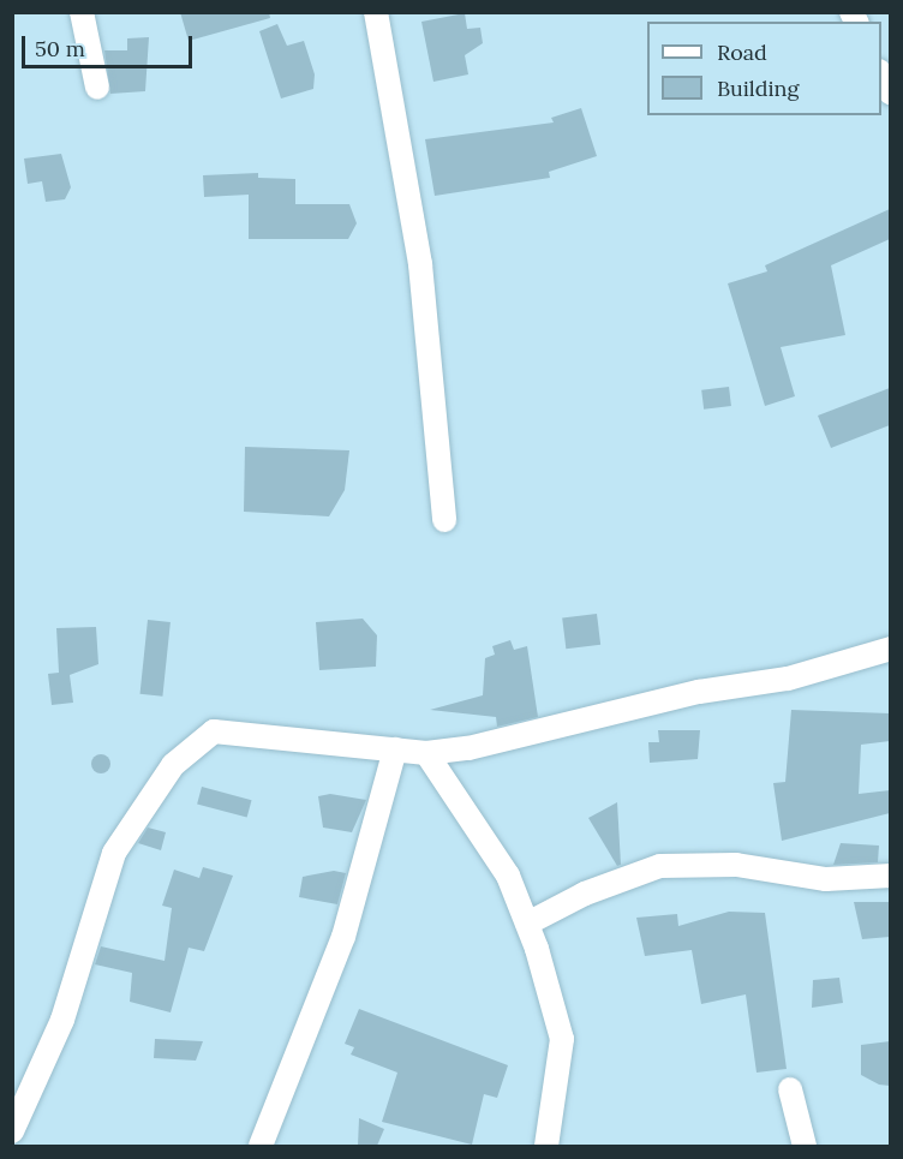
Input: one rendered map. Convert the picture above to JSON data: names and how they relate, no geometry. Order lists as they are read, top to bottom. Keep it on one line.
{"legend":["Road","Building"],"scale_bar":"50 m"}
